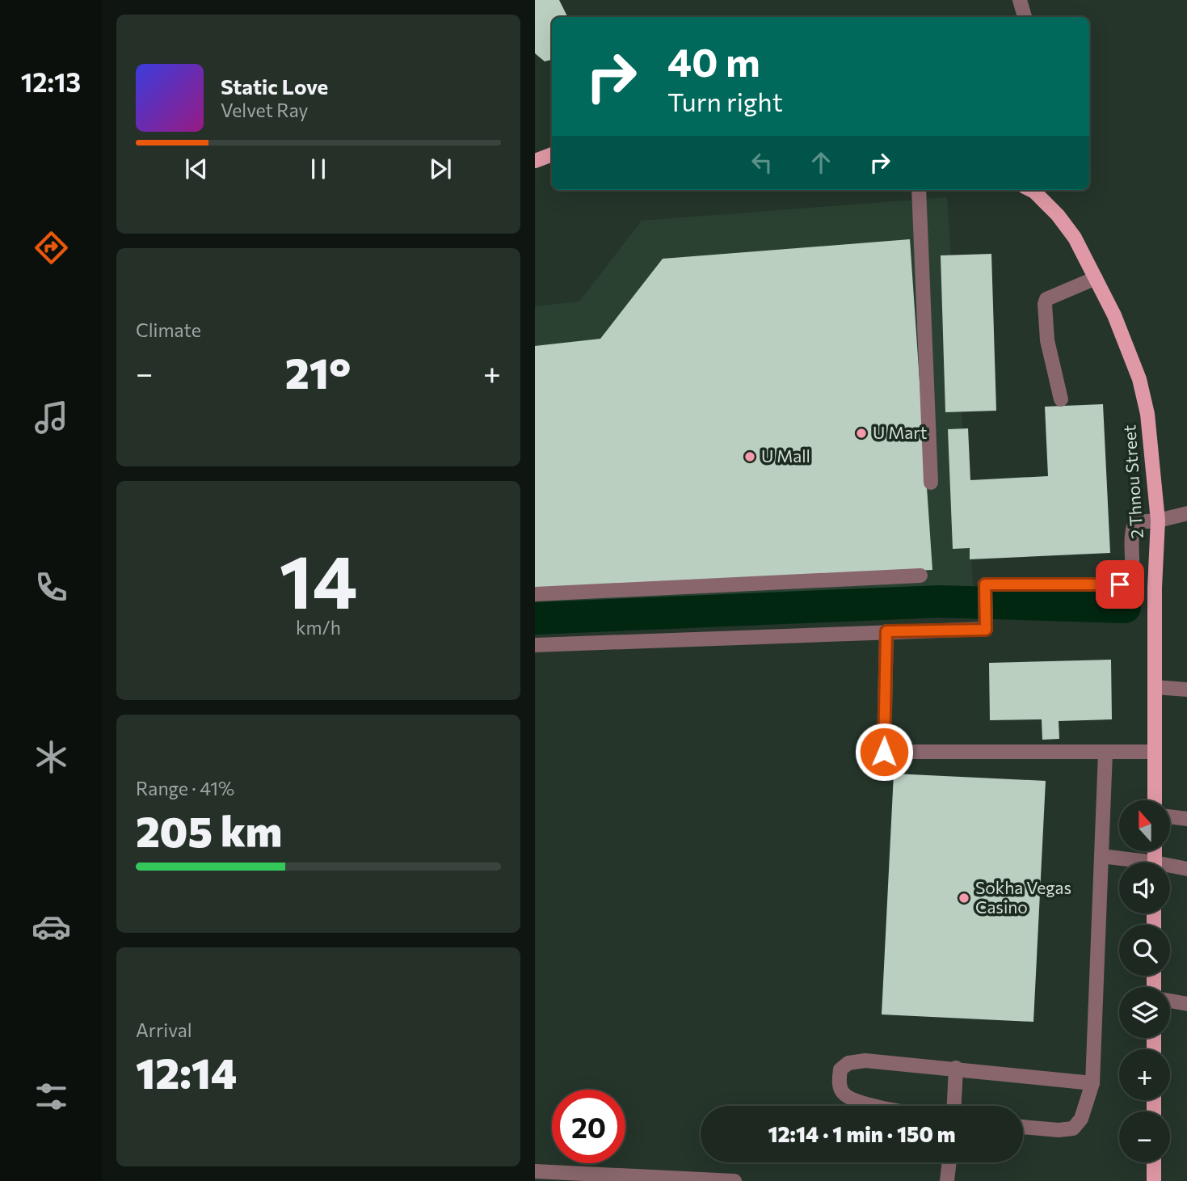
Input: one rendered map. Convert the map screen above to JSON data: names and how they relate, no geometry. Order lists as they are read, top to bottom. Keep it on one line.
{"streets":{"main road":["2 Thnou Street"]},"places":["U Mart","U Mall","Sokha Vegas Casino"],"north":"top","page":{"tabs":"12:13","turn":["40 m","Turn right"],"song":["Static Love","Velvet Ray"],"tile":["Climate",["14","km/h"],["Range · 41%","205 km"],["Arrival","12:14"]],"heat":["−","21°","+"],"map_buttons":["+","−"],"limit":"20","trip":"12:14 · 1 min · 150 m"}}
